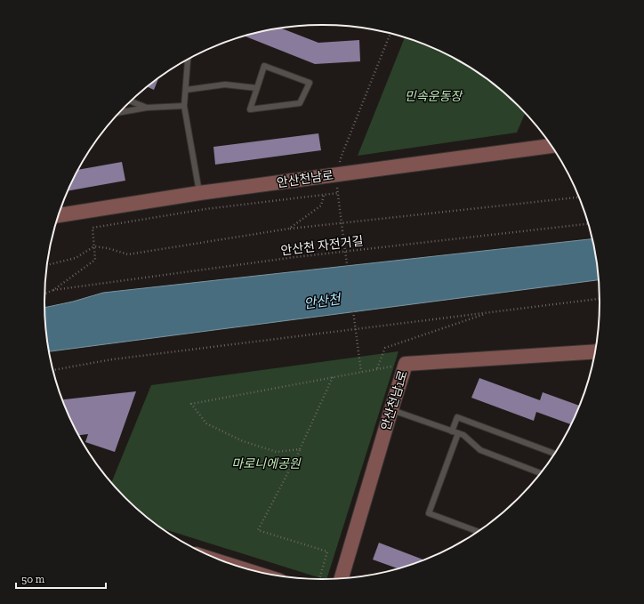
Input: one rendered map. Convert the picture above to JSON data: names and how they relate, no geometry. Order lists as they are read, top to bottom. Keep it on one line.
{"streets":{"street":["안산천남로","안산천남1로"],"path":["안산천 자전거길"]},"water":["안산천"],"parks":["민속운동장","마로니에공원"],"scale_bar":"50 m"}
